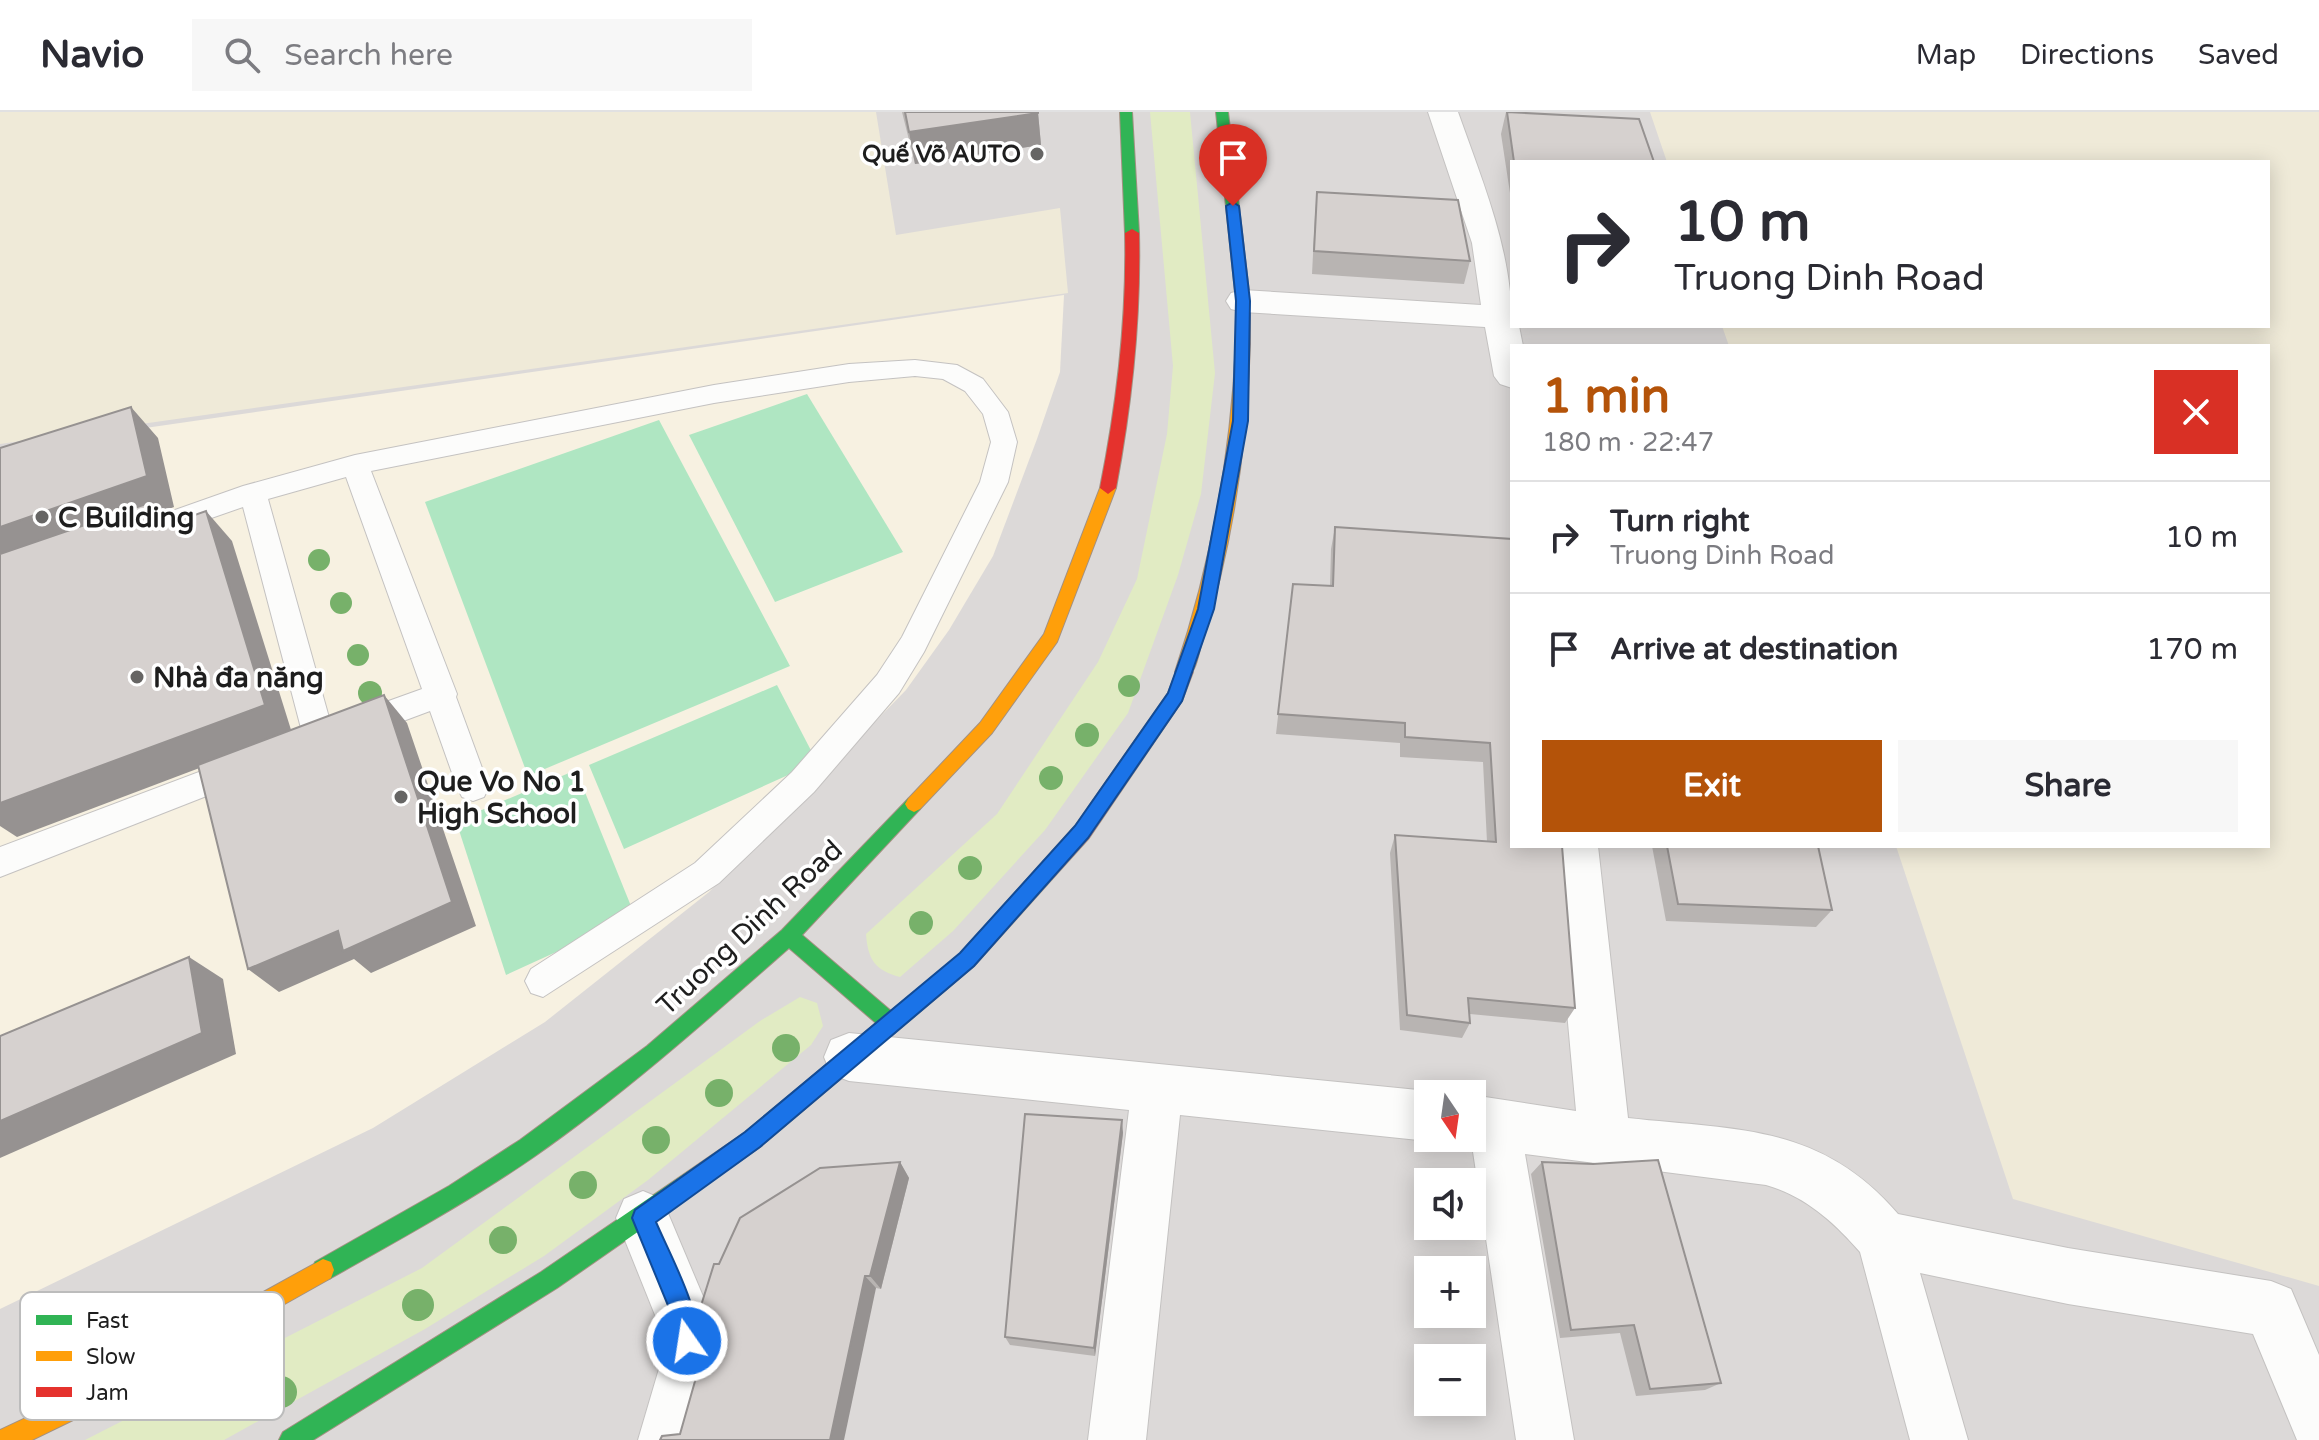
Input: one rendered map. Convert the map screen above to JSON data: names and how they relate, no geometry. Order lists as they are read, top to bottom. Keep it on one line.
{"streets":{"main road":["Truong Dinh Road"]},"places":["Quế Võ AUTO","C Building","Nhà đa năng","Que Vo No 1 High School"],"legend":["Fast","Slow","Jam"],"north":"bottom","page":{"header":"Navio","search":"Search here","nav":["Map","Directions","Saved"],"turn":["10 m","Truong Dinh Road"],"heading":["1 min","180 m · 22:47"],"list":[{"name":"Turn right","note":"Truong Dinh Road","value":"10 m"},{"name":"Arrive at destination","value":"170 m"}],"buttons":["Exit","Share"],"map_buttons":["+","−"]}}
